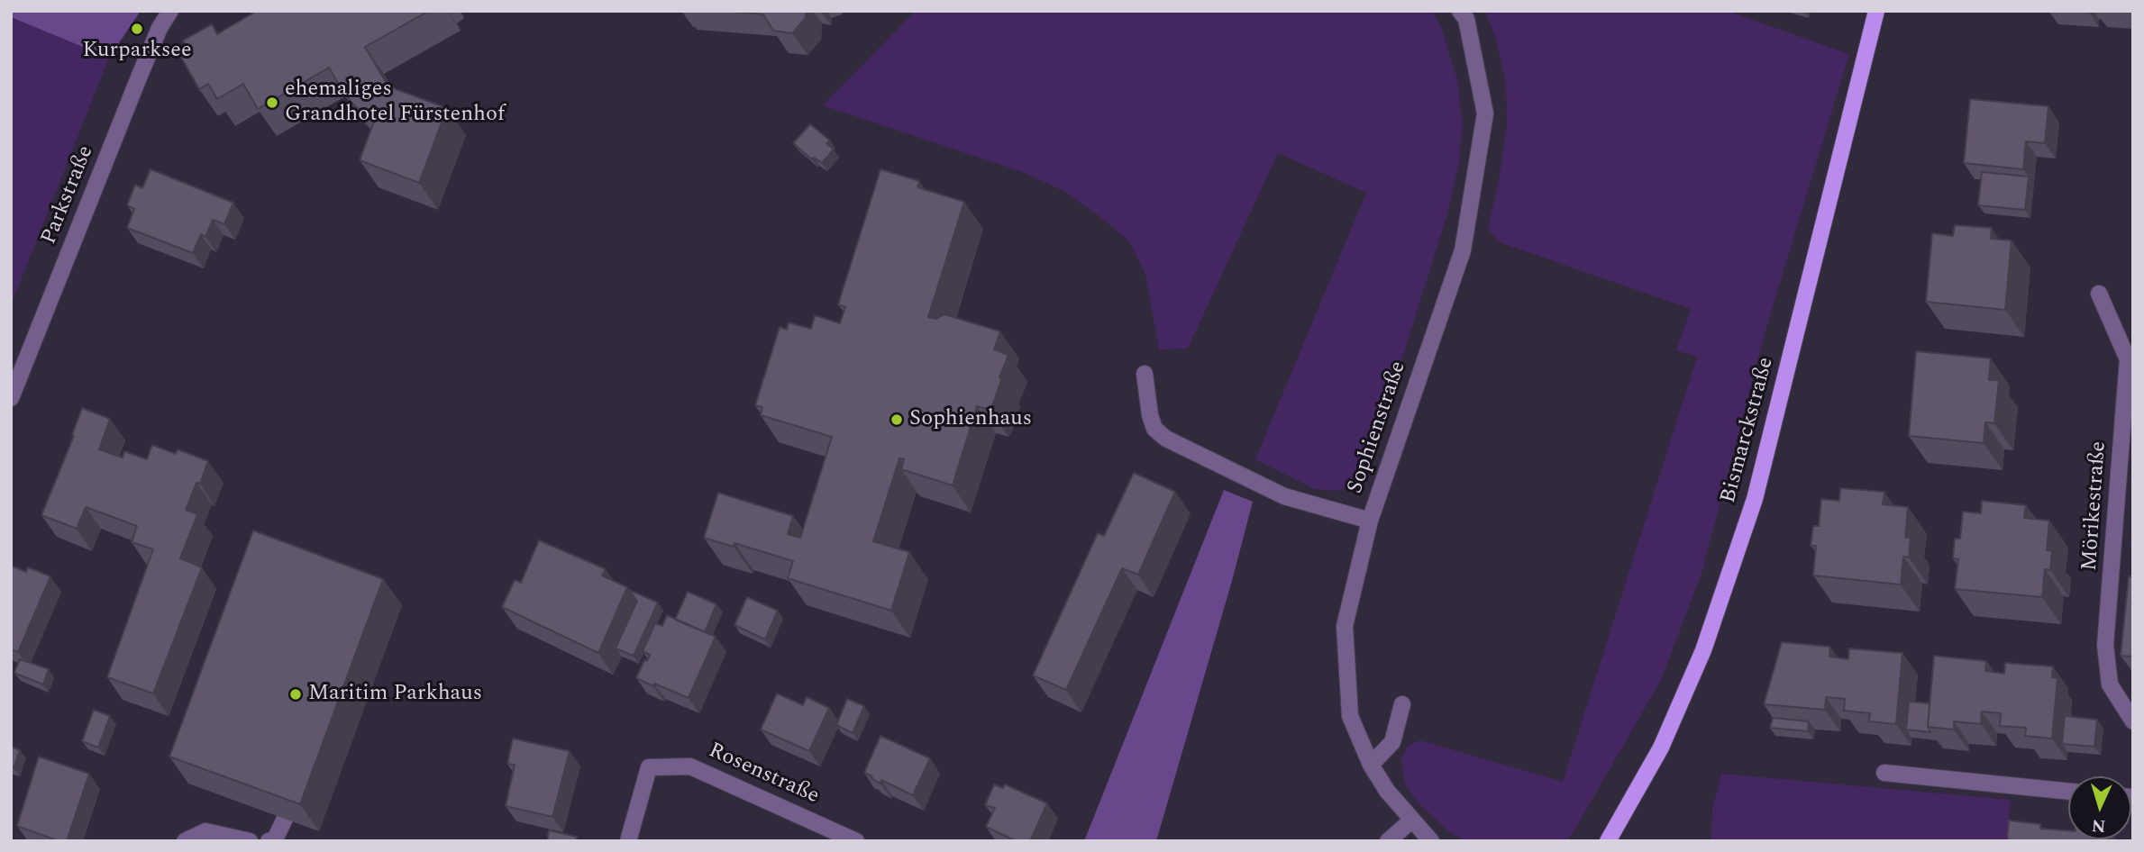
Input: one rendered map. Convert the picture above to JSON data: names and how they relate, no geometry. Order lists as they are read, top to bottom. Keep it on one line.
{"streets":{"main road":["Bismarckstraße"],"street":["Parkstraße","Sophienstraße","Mörikestraße","Rosenstraße"]},"places":["Kurparksee","ehemaliges Grandhotel Fürstenhof","Sophienhaus","Maritim Parkhaus"],"north":"bottom"}
